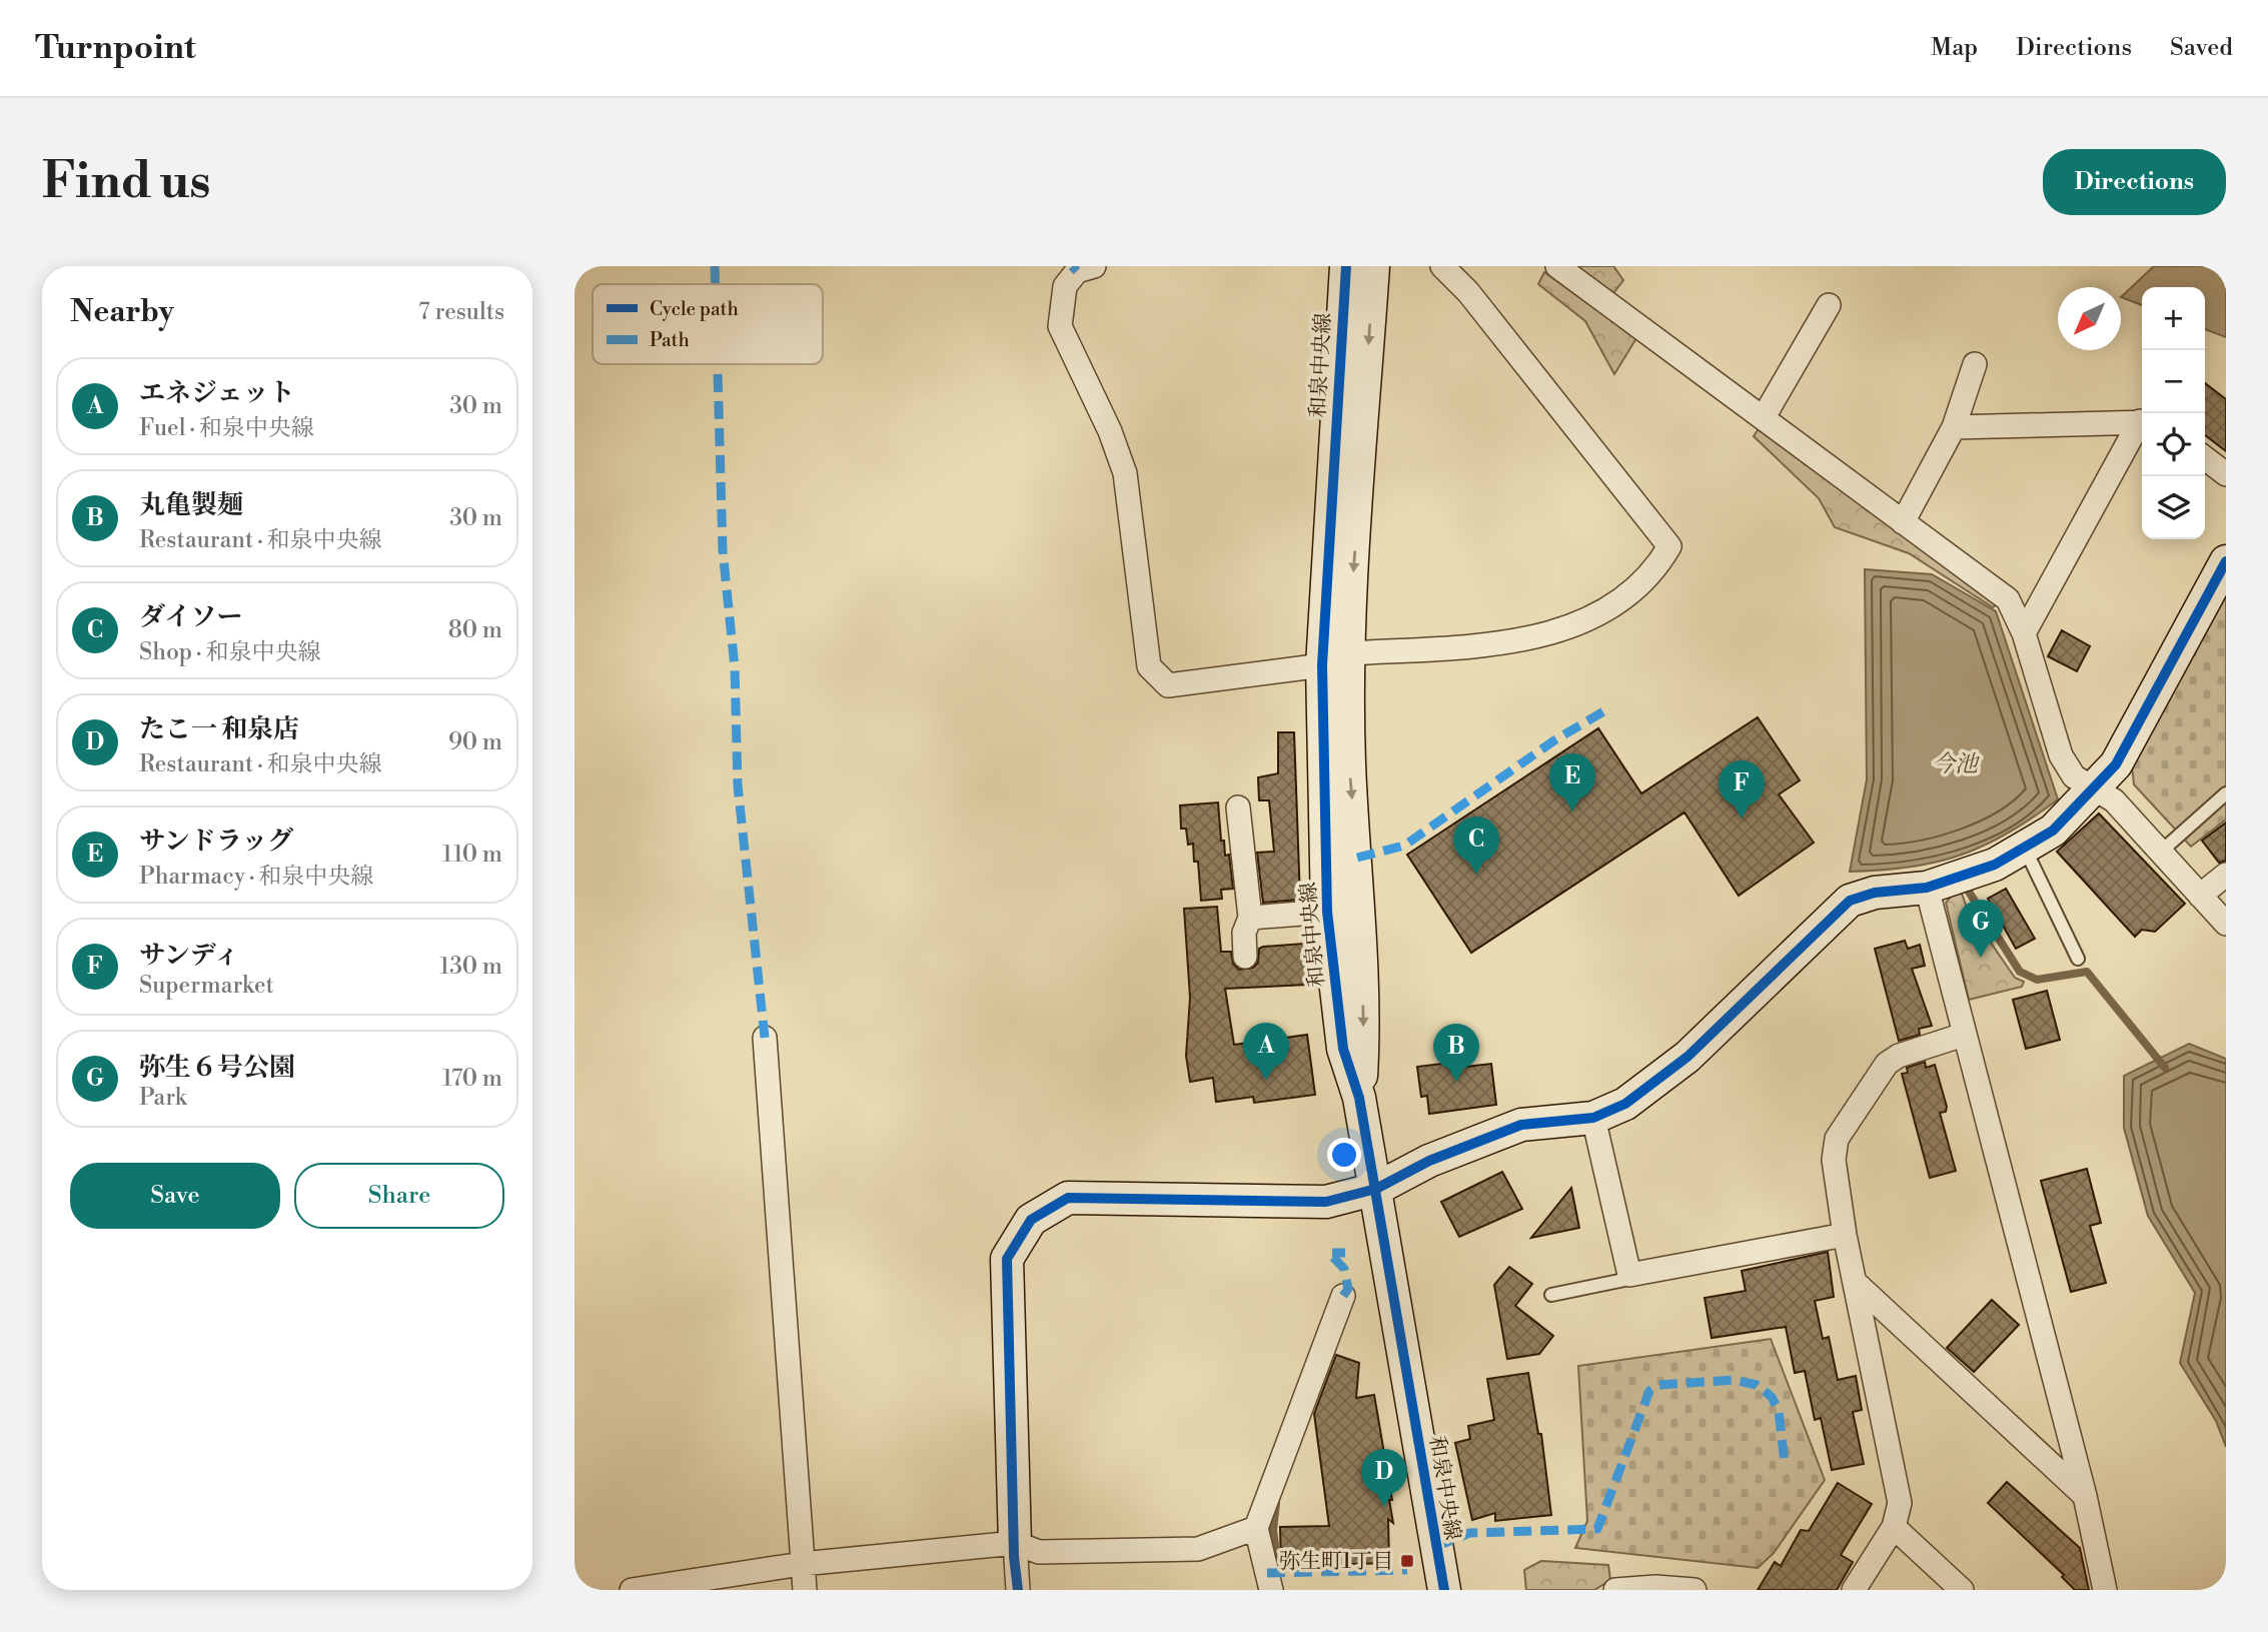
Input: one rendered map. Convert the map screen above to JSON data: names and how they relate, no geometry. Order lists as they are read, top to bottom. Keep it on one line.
{"streets":{"street":["和泉中央線"]},"water":["今池"],"places":{"transit":["弥生町1丁目"]},"legend":["Cycle path","Path"],"north":"bottom left","page":{"header":"Turnpoint","nav":["Map","Directions","Saved"],"buttons":["Directions",["Save","Share"]],"title":"Find us","heading":["Nearby","7 results"],"map_buttons":["+","−"],"list":[{"mark":"A","name":"エネジェット","note":"Fuel · 和泉中央線","value":"30 m"},{"mark":"B","name":"丸亀製麺","note":"Restaurant · 和泉中央線","value":"30 m"},{"mark":"C","name":"ダイソー","note":"Shop · 和泉中央線","value":"80 m"},{"mark":"D","name":"たこ一 和泉店","note":"Restaurant · 和泉中央線","value":"90 m"},{"mark":"E","name":"サンドラッグ","note":"Pharmacy · 和泉中央線","value":"110 m"},{"mark":"F","name":"サンディ","note":"Supermarket","value":"130 m"},{"mark":"G","name":"弥生６号公園","note":"Park","value":"170 m"}],"pins":["E","F","C","G","A","B","D"]}}
